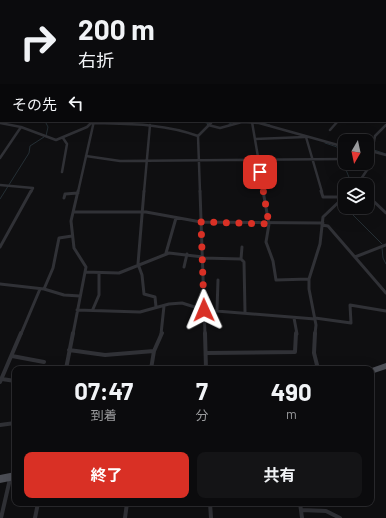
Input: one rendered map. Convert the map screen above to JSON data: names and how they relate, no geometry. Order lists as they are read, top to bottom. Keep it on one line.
{"north":"bottom","page":{"turn":["200 m","右折"],"then":"その先","eta":["07:47","到着","7","分","490","m"],"buttons":["終了","共有"]}}
